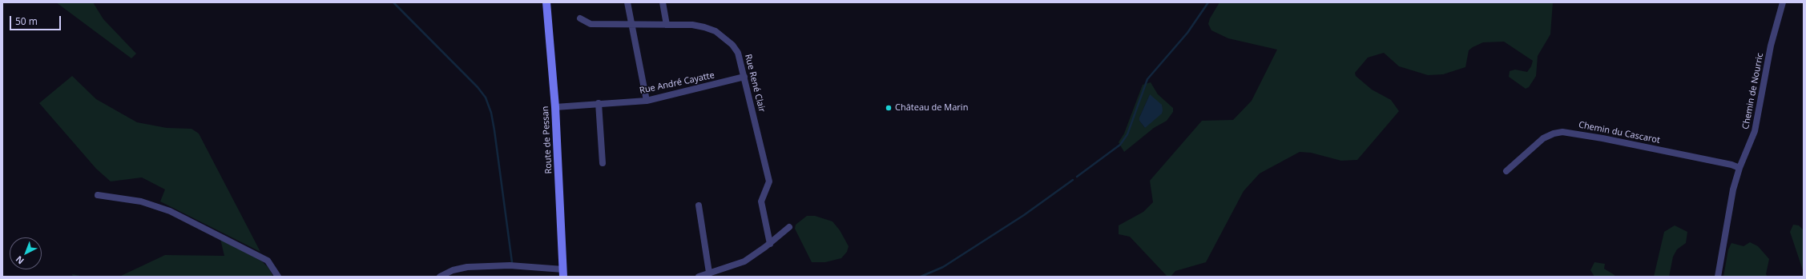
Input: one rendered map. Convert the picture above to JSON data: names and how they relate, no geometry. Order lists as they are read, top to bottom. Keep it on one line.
{"streets":{"main road":["Route de Pessan"],"street":["Rue André Cayatte","Rue René Clair","Chemin de Nourric","Chemin du Cascarot"]},"crossings":[["Rue André Cayatte","Rue René Clair"],["Rue André Cayatte","Route de Pessan"],["Chemin de Nourric","Chemin du Cascarot"]],"places":["Château de Marin"],"scale_bar":"50 m","north":"bottom left"}
